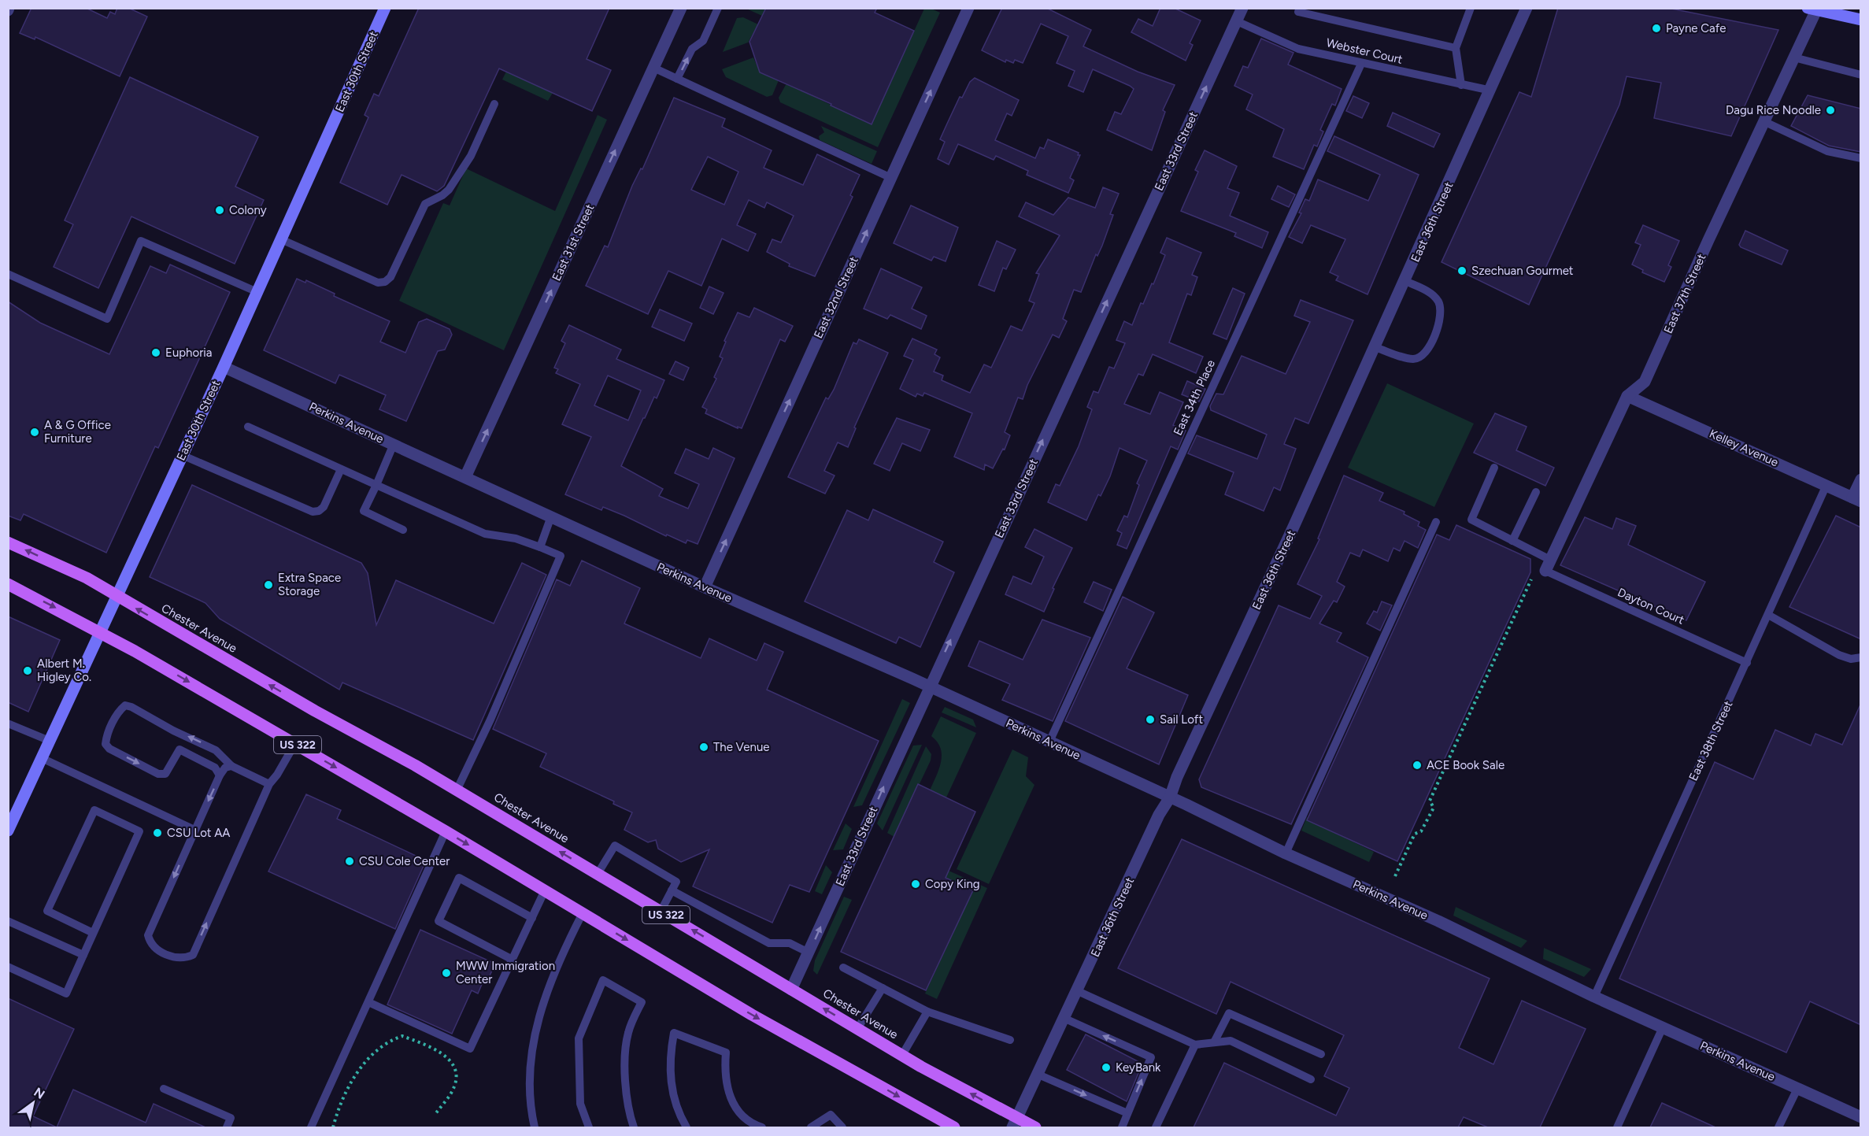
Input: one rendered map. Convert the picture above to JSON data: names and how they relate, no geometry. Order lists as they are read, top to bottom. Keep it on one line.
{"streets":{"main road":["East 30th Street","Chester Avenue","US 322"],"street":["East 33rd Street","East 36th Street","East 31st Street","East 37th Street","East 32nd Street","Perkins Avenue","Kelley Avenue"],"lane":["Webster Court","East 34th Place","Dayton Court","East 38th Street"]},"crossings":[["Webster Court","East 33rd Street"],["Webster Court","East 36th Street"],["Webster Court","East 34th Place"],["East 30th Street","Perkins Avenue"],["East 30th Street","Chester Avenue"],["East 30th Street","US 322"],["East 33rd Street","Perkins Avenue"],["East 33rd Street","Chester Avenue"],["East 36th Street","Perkins Avenue"],["East 36th Street","Chester Avenue"],["East 31st Street","Perkins Avenue"],["East 37th Street","Kelley Avenue"],["East 37th Street","Dayton Court"],["East 32nd Street","Perkins Avenue"],["East 34th Place","Perkins Avenue"],["Perkins Avenue","East 38th Street"],["Kelley Avenue","East 38th Street"],["Dayton Court","East 38th Street"]],"one_way":["East 33rd Street","East 31st Street","East 32nd Street"],"places":["Payne Cafe","Dagu Rice Noodle","Colony","Szechuan Gourmet","Euphoria","A & G Office Furniture","Extra Space Storage","Albert M. Higley Co.","Sail Loft","The Venue","ACE Book Sale","CSU Lot AA","CSU Cole Center","Copy King","MWW Immigration Center","KeyBank"],"north":"top right"}
